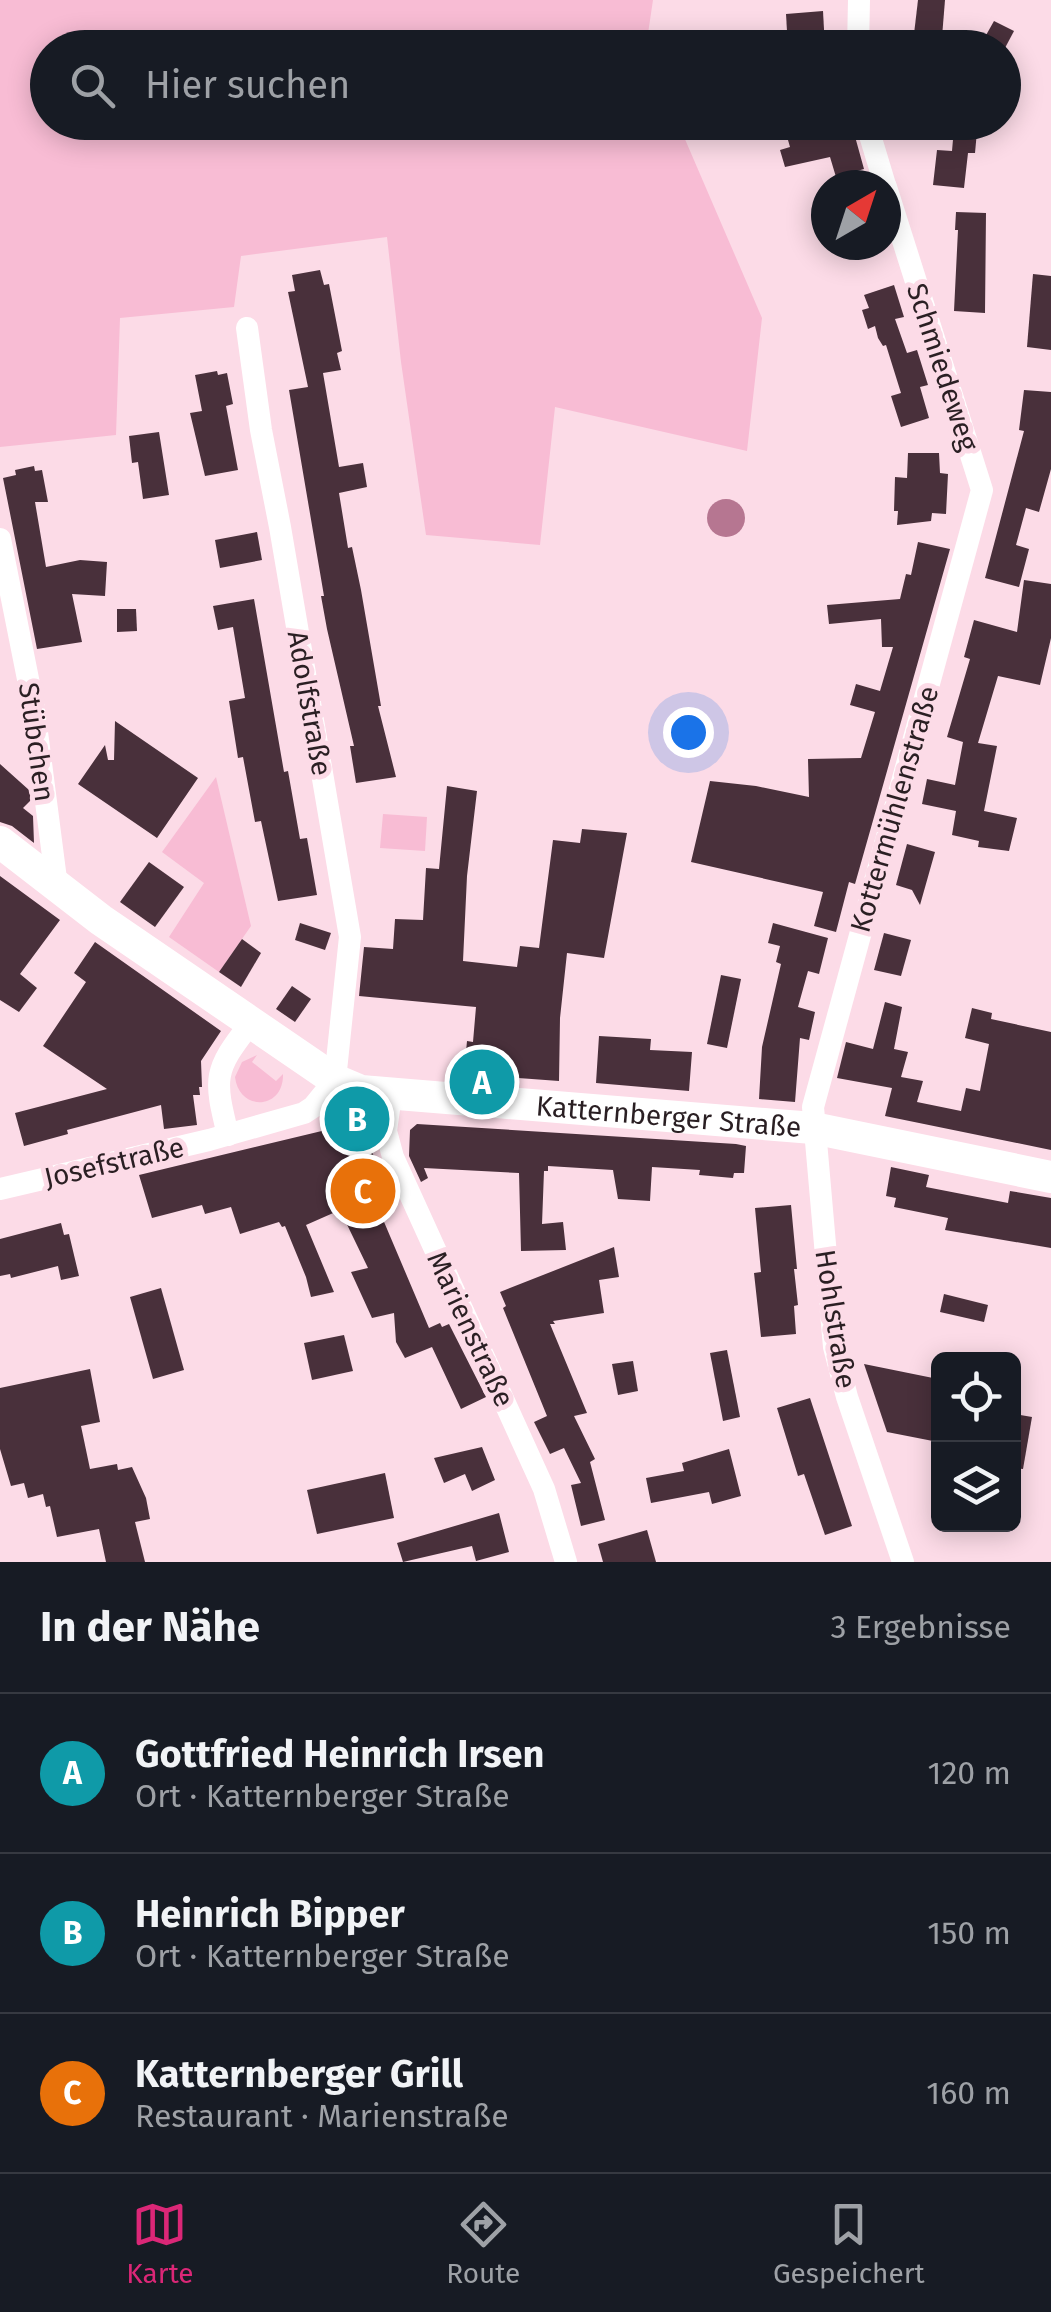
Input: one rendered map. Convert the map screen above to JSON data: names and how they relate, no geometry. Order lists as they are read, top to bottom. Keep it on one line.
{"streets":{"street":["Schmiedeweg","Adolfstraße","Stübchen","Kottermühlenstraße","Katternberger Straße","Josefstraße","Hohlstraße","Marienstraße"]},"crossings":[["Schmiedeweg","Kottermühlenstraße"],["Adolfstraße","Katternberger Straße"],["Adolfstraße","Josefstraße"],["Stübchen","Katternberger Straße"],["Kottermühlenstraße","Katternberger Straße"],["Kottermühlenstraße","Hohlstraße"],["Katternberger Straße","Josefstraße"],["Katternberger Straße","Hohlstraße"],["Katternberger Straße","Marienstraße"]],"north":"top right","page":{"search":"Hier suchen","pins":["A","B","C"],"heading":["In der Nähe","3 Ergebnisse"],"list":[{"mark":"A","name":"Gottfried Heinrich Irsen","note":"Ort · Katternberger Straße","value":"120 m"},{"mark":"B","name":"Heinrich Bipper","note":"Ort · Katternberger Straße","value":"150 m"},{"mark":"C","name":"Katternberger Grill","note":"Restaurant · Marienstraße","value":"160 m"}],"nav":["Karte","Route","Gespeichert"]}}
